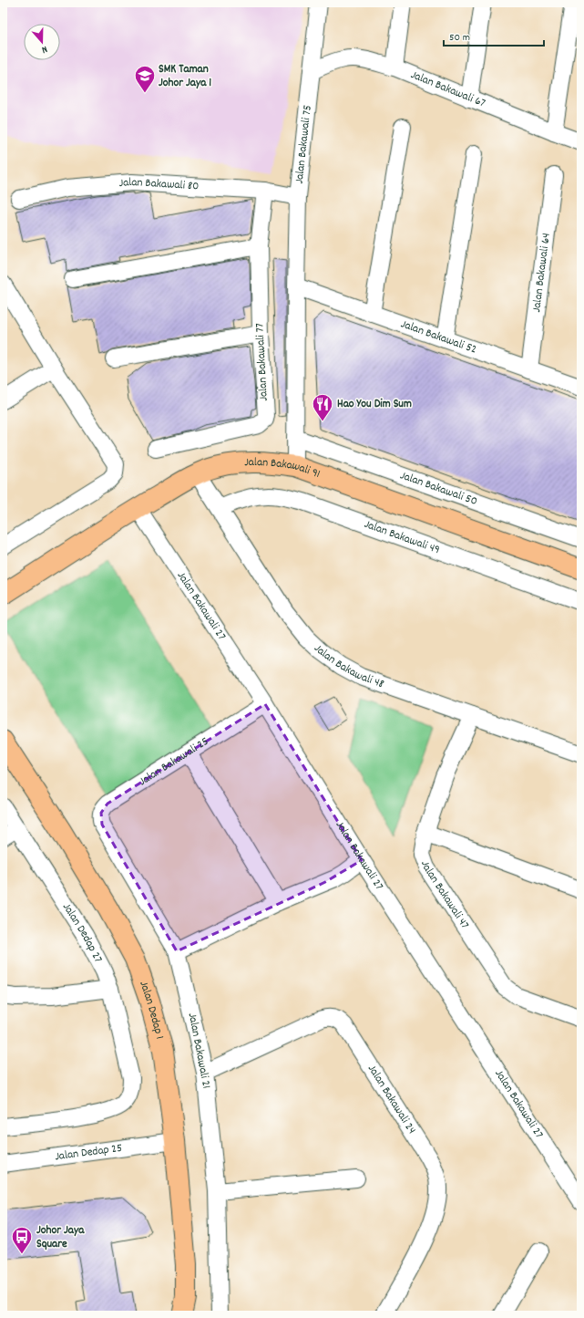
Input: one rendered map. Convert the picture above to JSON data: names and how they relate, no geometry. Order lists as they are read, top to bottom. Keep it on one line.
{"streets":{"main road":["Jalan Bakawali 91","Jalan Dedap 1"],"street":["Jalan Bakawali 67","Jalan Bakawali 75","Jalan Bakawali 80","Jalan Bakawali 64","Jalan Bakawali 52","Jalan Bakawali 77","Jalan Bakawali 50","Jalan Bakawali 49","Jalan Bakawali 27","Jalan Bakawali 48","Jalan Bakawali 25","Jalan Bakawali 47","Jalan Dedap 27","Jalan Bakawali 21","Jalan Bakawali 24","Jalan Dedap 25"]},"crossings":[["Jalan Bakawali 67","Jalan Bakawali 75"],["Jalan Bakawali 75","Jalan Bakawali 80"],["Jalan Bakawali 75","Jalan Bakawali 52"],["Jalan Bakawali 75","Jalan Bakawali 91"],["Jalan Bakawali 75","Jalan Bakawali 50"],["Jalan Bakawali 80","Jalan Bakawali 77"],["Jalan Bakawali 64","Jalan Bakawali 52"],["Jalan Bakawali 91","Jalan Bakawali 27"],["Jalan Bakawali 91","Jalan Bakawali 48"],["Jalan Bakawali 49","Jalan Bakawali 48"],["Jalan Bakawali 27","Jalan Bakawali 25"],["Jalan Bakawali 48","Jalan Bakawali 47"],["Jalan Bakawali 25","Jalan Bakawali 21"],["Jalan Dedap 1","Jalan Dedap 25"],["Jalan Bakawali 21","Jalan Bakawali 24"]],"places":{"school or university":["SMK Taman Johor Jaya 1"],"restaurant":["Hao You Dim Sum"],"bus stop":["Johor Jaya Square"]},"scale_bar":"50 m","north":"bottom"}
